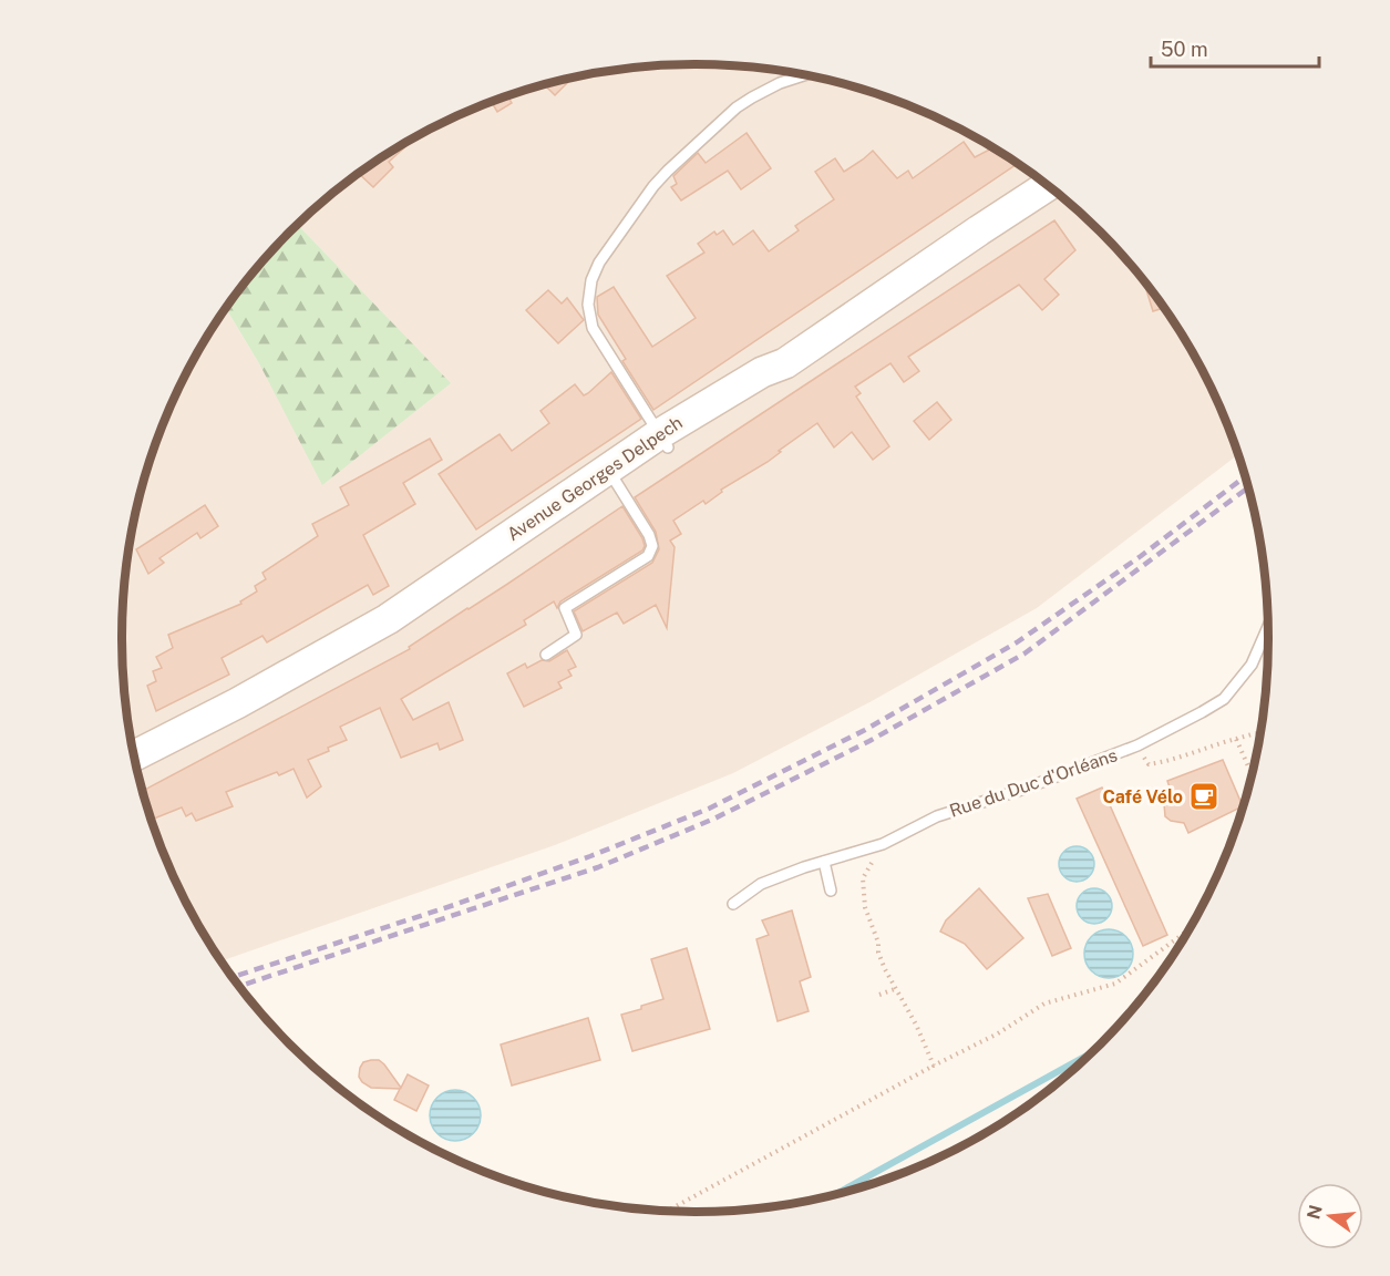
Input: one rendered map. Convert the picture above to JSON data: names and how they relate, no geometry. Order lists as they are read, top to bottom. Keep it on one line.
{"streets":{"main road":["Avenue Georges Delpech"],"lane":["Rue du Duc d'Orléans"]},"places":{"cafe":["Café Vélo"]},"scale_bar":"50 m","north":"left"}
